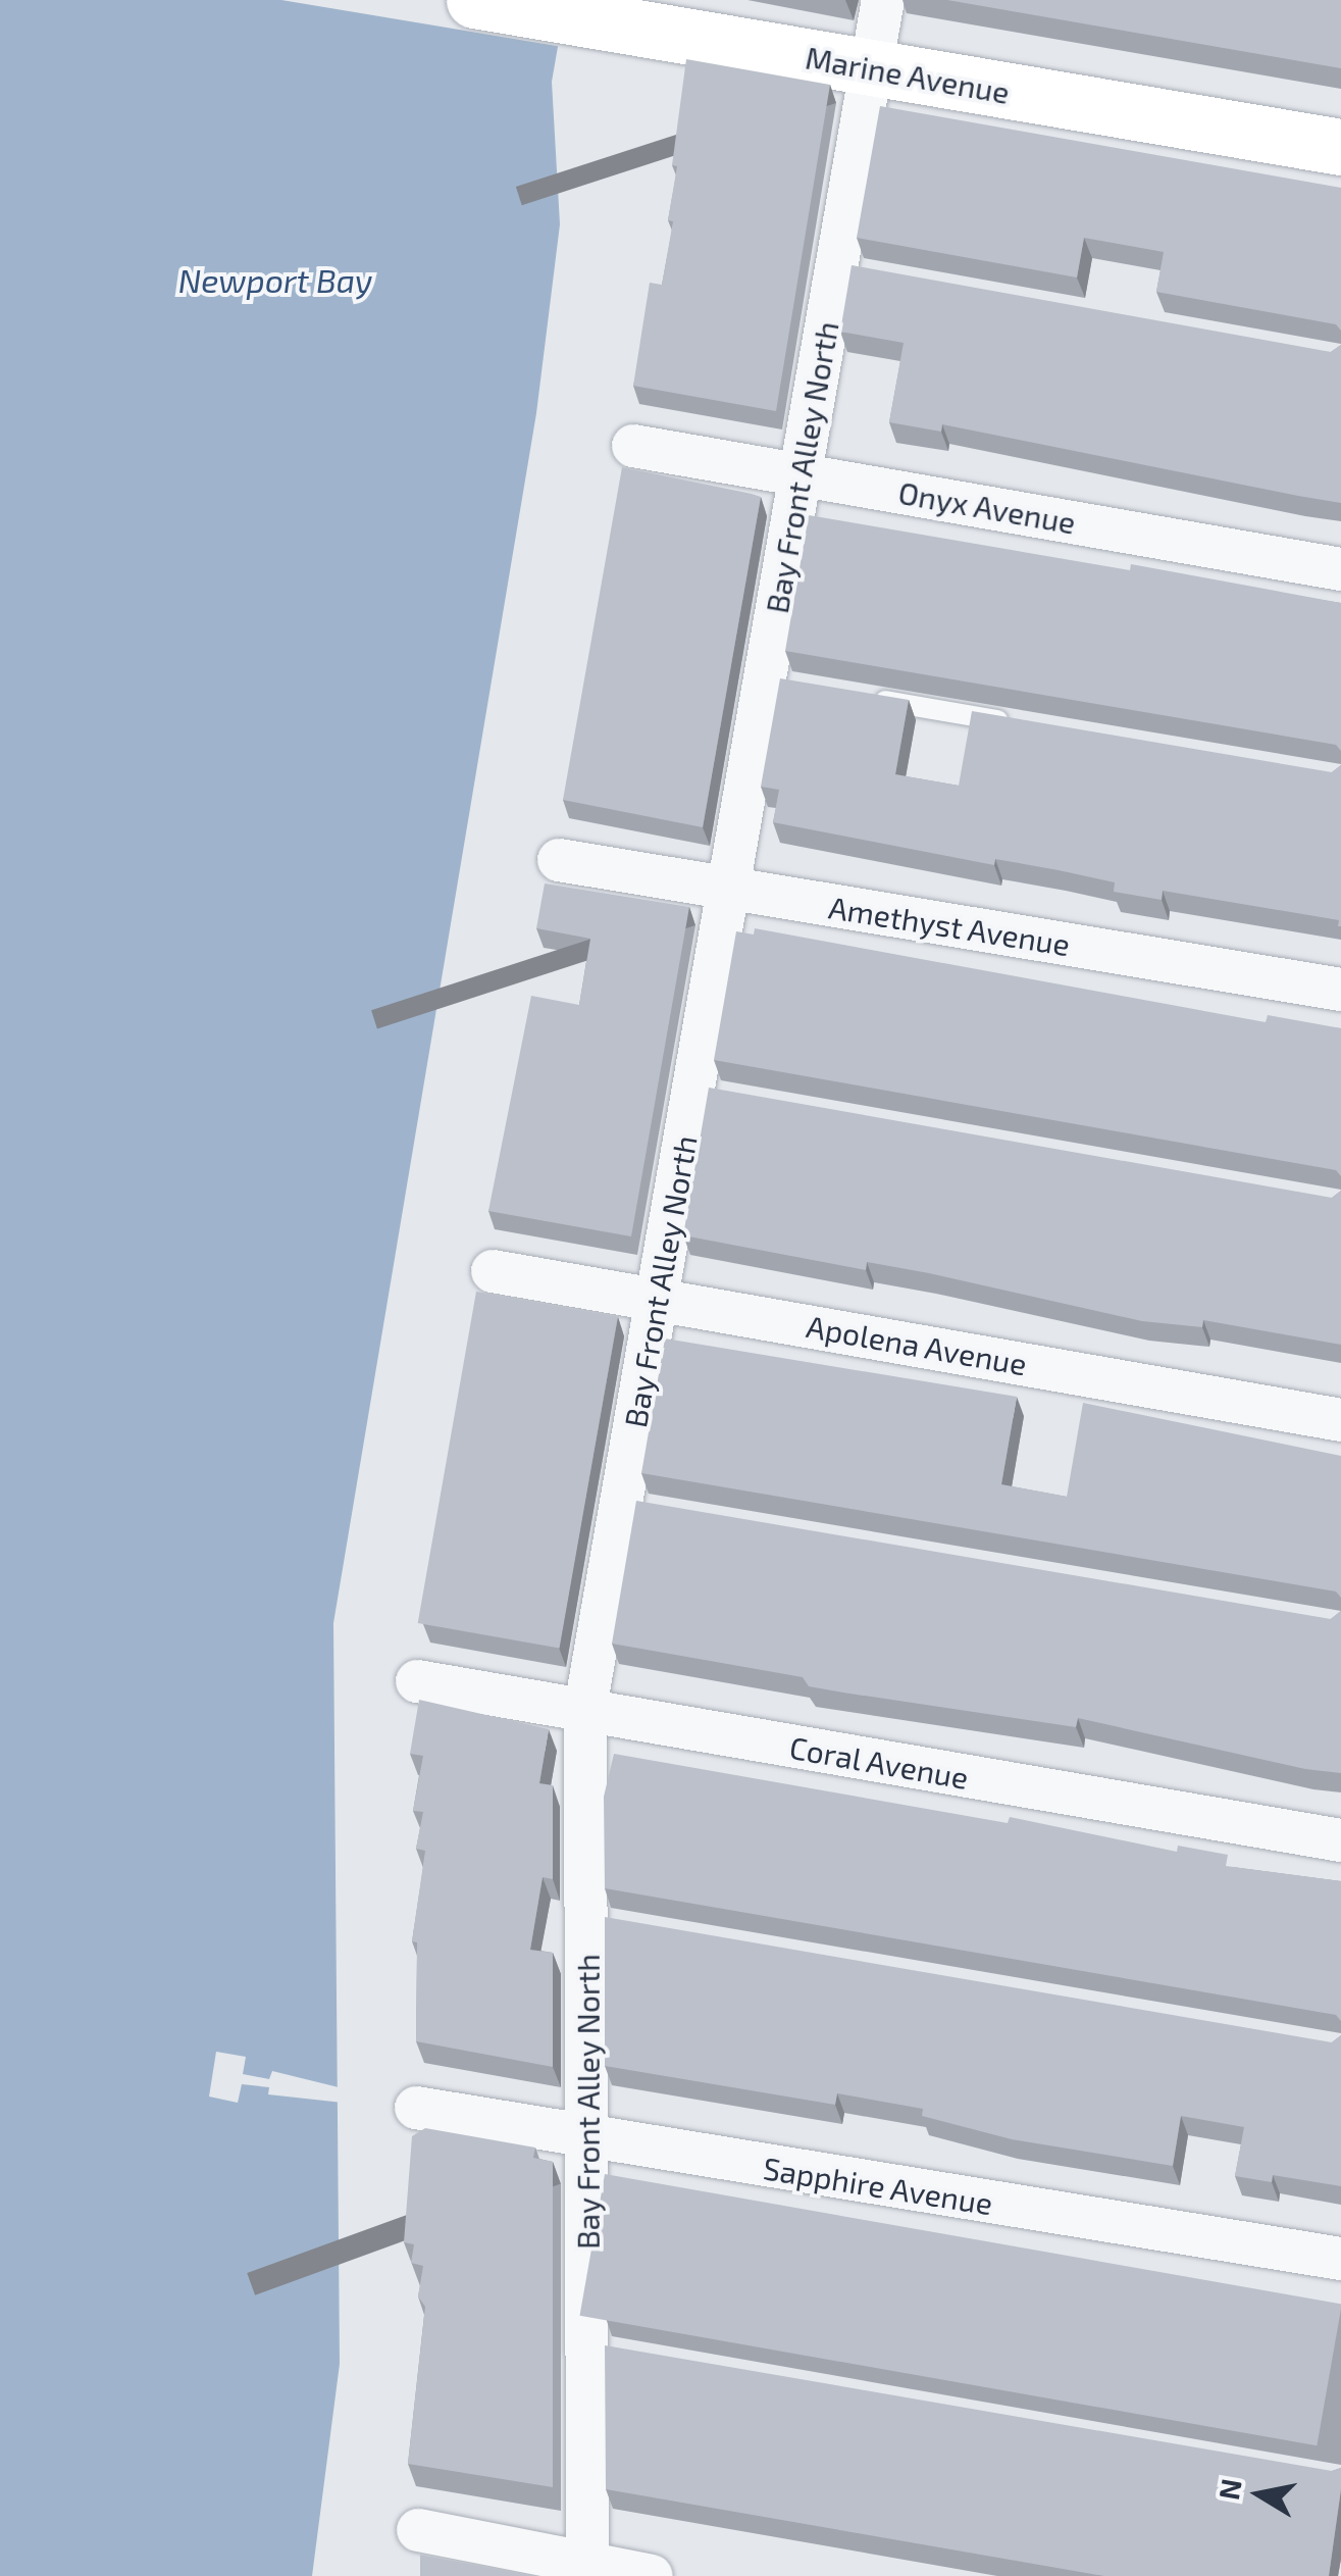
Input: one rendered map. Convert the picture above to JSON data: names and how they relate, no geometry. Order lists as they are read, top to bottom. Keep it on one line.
{"streets":{"street":["Marine Avenue","Bay Front Alley North","Onyx Avenue","Amethyst Avenue","Apolena Avenue","Coral Avenue","Sapphire Avenue"]},"crossings":[["Marine Avenue","Bay Front Alley North"],["Bay Front Alley North","Onyx Avenue"],["Bay Front Alley North","Amethyst Avenue"],["Bay Front Alley North","Apolena Avenue"],["Bay Front Alley North","Coral Avenue"],["Bay Front Alley North","Sapphire Avenue"]],"water":["Newport Bay"],"north":"left"}
